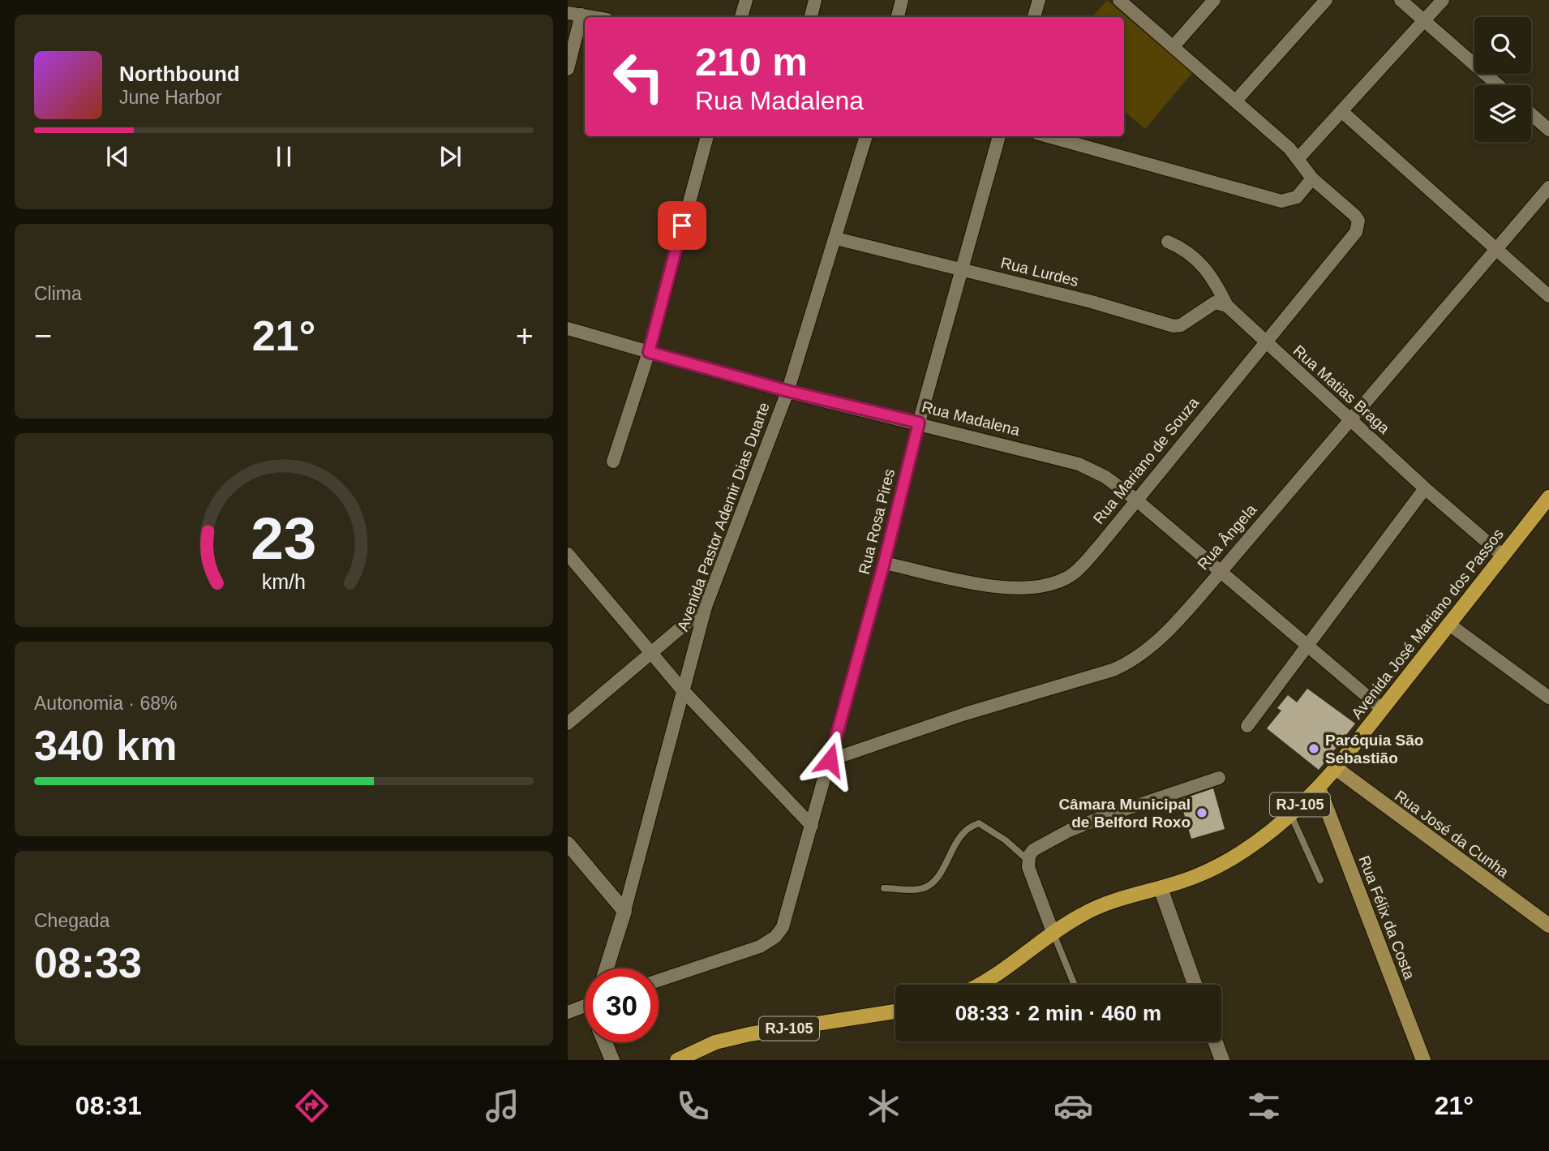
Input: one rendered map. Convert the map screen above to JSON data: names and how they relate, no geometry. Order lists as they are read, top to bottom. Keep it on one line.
{"streets":{"main road":["Avenida José Mariano dos Passos","RJ-105","Rua José da Cunha","Rua Félix da Costa"],"street":["Rua Lurdes","Rua Matias Braga","Rua Madalena","Rua Mariano de Souza","Avenida Pastor Ademir Dias Duarte","Rua Rosa Pires","Rua Ângela"]},"crossings":[["Rua Lurdes","Rua Matias Braga"],["Rua Lurdes","Avenida Pastor Ademir Dias Duarte"],["Rua Lurdes","Rua Rosa Pires"],["Rua Matias Braga","Rua Mariano de Souza"],["Rua Matias Braga","Rua Ângela"],["Rua Matias Braga","Avenida José Mariano dos Passos"],["Rua Madalena","Rua Mariano de Souza"],["Rua Madalena","Avenida Pastor Ademir Dias Duarte"],["Rua Madalena","Rua Rosa Pires"],["Rua Madalena","Rua Ângela"],["Rua Madalena","Avenida José Mariano dos Passos"],["Rua Mariano de Souza","Rua Rosa Pires"],["Rua Rosa Pires","Rua Ângela"],["Avenida José Mariano dos Passos","Rua José da Cunha"],["Avenida José Mariano dos Passos","Rua Félix da Costa"]],"places":["Paróquia São Sebastião","Câmara Municipal de Belford Roxo"],"page":{"turn":["210 m","Rua Madalena"],"song":["Northbound","June Harbor"],"tile":["Clima",["Autonomia · 68%","340 km"],["Chegada","08:33"]],"heat":["−","21°","+"],"limit":"30","trip":"08:33 · 2 min · 460 m","tabs":["08:31","21°"],"gauge":["23","km/h"]}}
